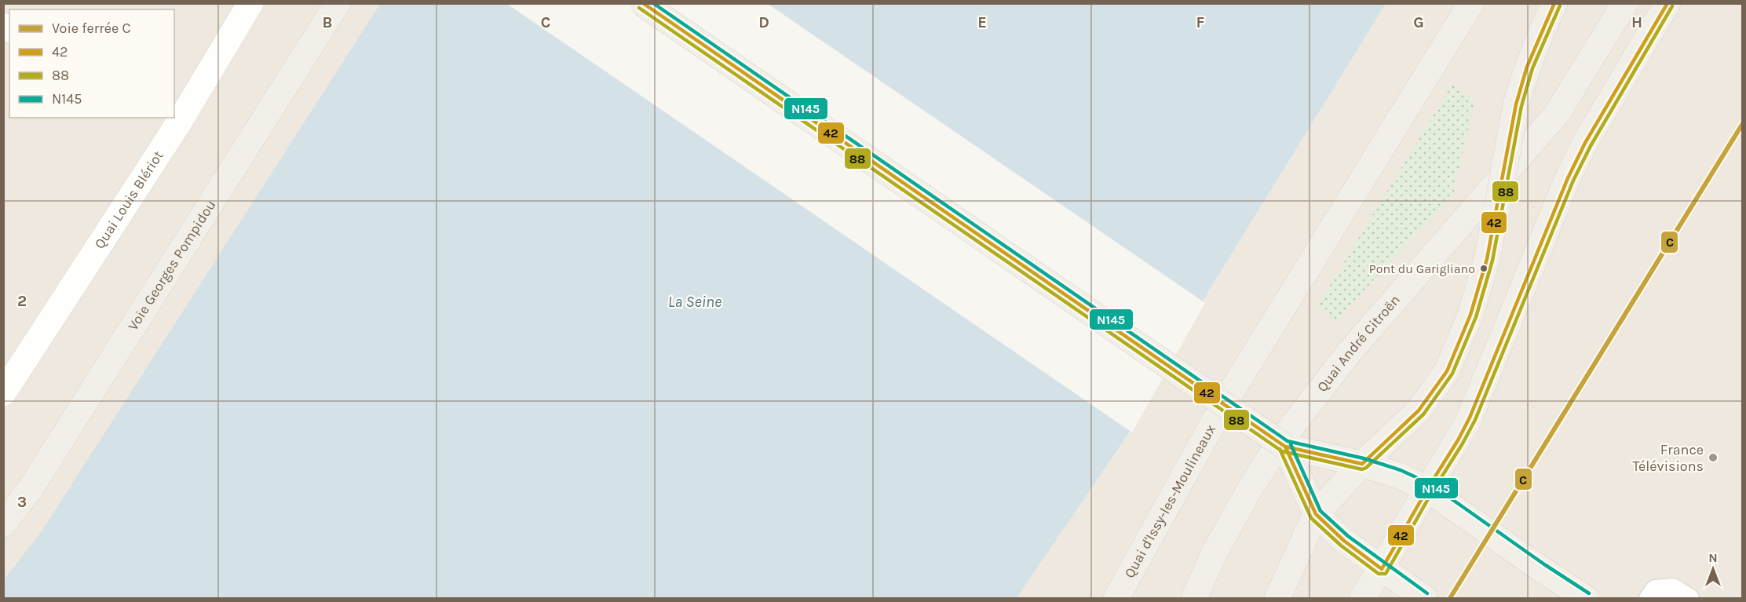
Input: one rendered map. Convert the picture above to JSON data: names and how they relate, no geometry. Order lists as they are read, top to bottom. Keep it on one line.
{"streets":{"main road":["Voie Georges Pompidou","Quai André Citroën","Quai d'Issy-les-Moulineaux"],"street":["Quai Louis Blériot"]},"water":["La Seine"],"places":["Pont du Garigliano","France Télévisions"],"lines":["transit line 42","transit line N145","transit line 88","rail line C"],"legend":["Voie ferrée C","42","88","N145"],"north":"top","grid":{"columns":["B","C","D","E","F","G","H"],"rows":["2","3"]}}
